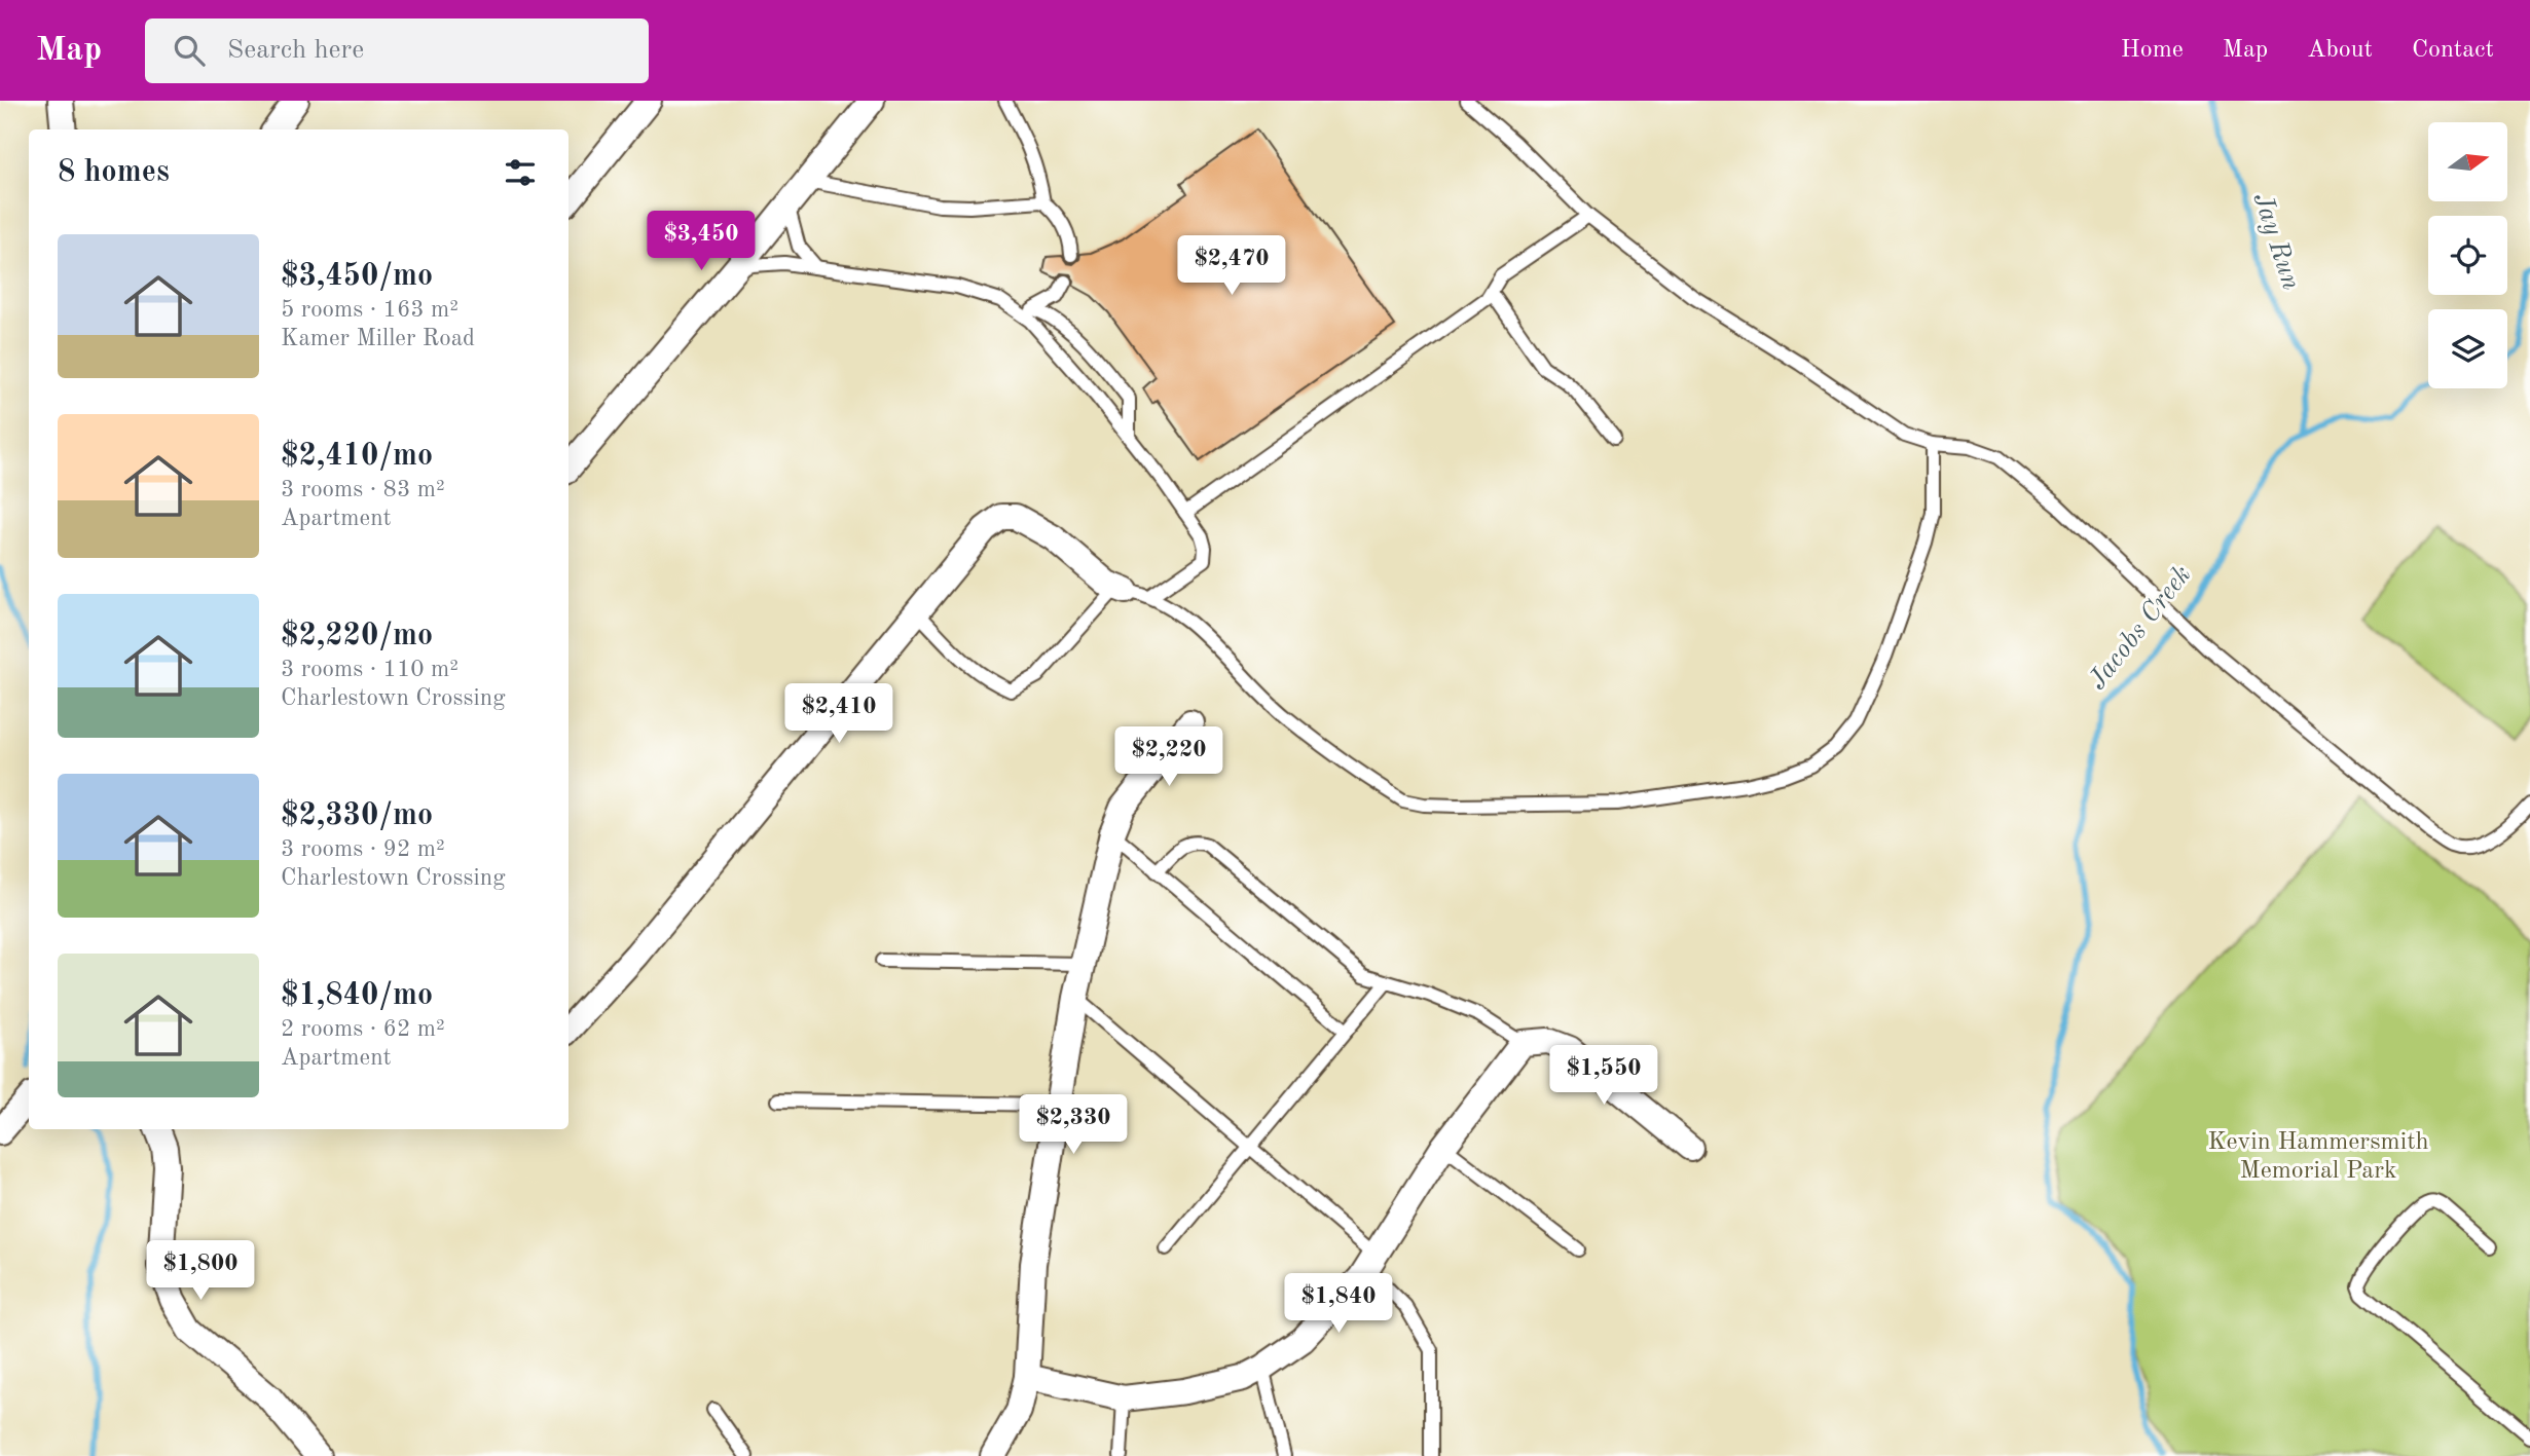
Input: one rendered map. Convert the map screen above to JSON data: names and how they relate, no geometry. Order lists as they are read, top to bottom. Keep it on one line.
{"water":["Jay Run","Jacobs Creek"],"parks":["Kevin Hammersmith Memorial Park"],"north":"right","page":{"header":"Map","search":"Search here","nav":["Home","Map","About","Contact"],"heading":"8 homes","price":["$3,450","$2,470","$2,410","$2,220","$1,550","$2,330","$1,800","$1,840"],"list":[{"name":"$3,450/mo","note":"5 rooms · 163 m² · Kamer Miller Road"},{"name":"$2,410/mo","note":"3 rooms · 83 m² · Apartment"},{"name":"$2,220/mo","note":"3 rooms · 110 m² · Charlestown Crossing"},{"name":"$2,330/mo","note":"3 rooms · 92 m² · Charlestown Crossing"},{"name":"$1,840/mo","note":"2 rooms · 62 m² · Apartment"}]}}
